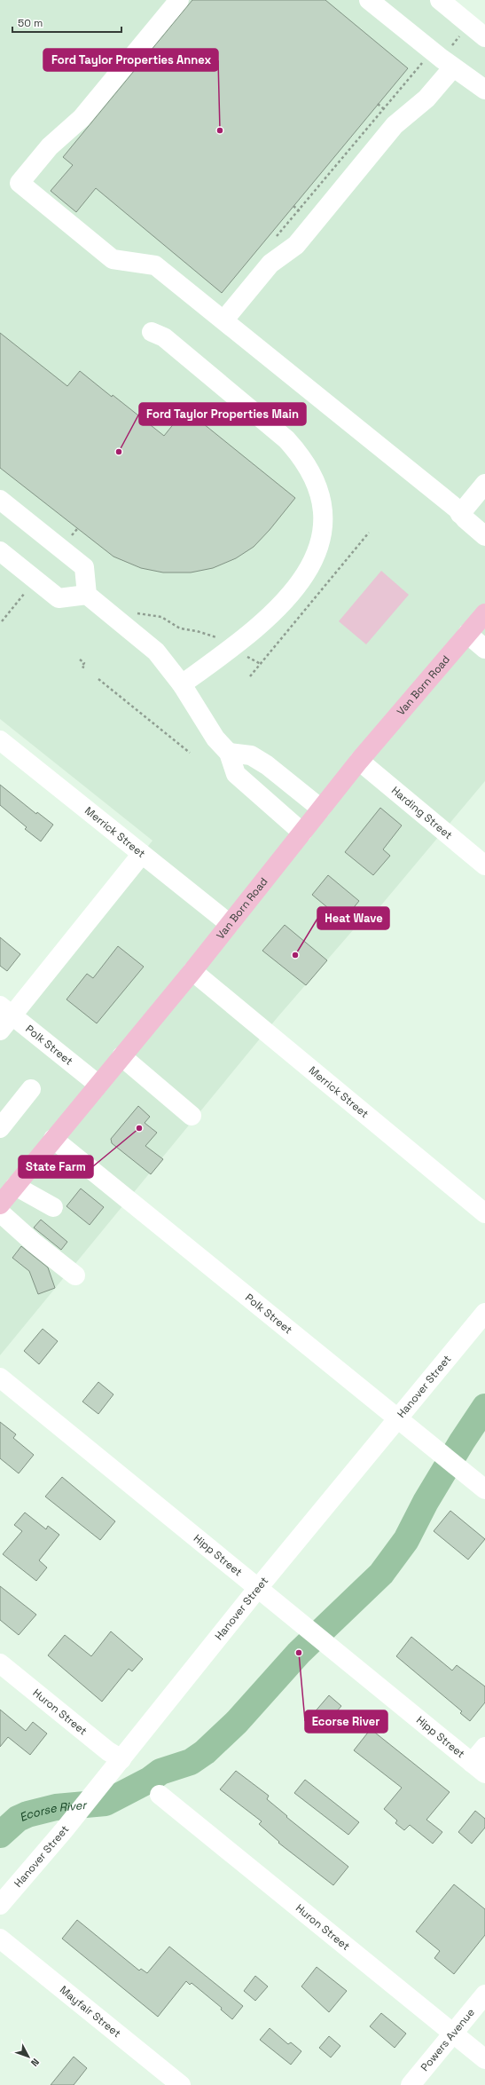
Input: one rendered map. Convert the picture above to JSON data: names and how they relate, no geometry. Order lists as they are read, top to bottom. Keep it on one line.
{"streets":{"main road":["Van Born Road"],"street":["Harding Street","Merrick Street","Polk Street","Hanover Street","Hipp Street","Huron Street","Mayfair Street","Powers Avenue"]},"crossings":[["Van Born Road","Harding Street"],["Van Born Road","Merrick Street"],["Van Born Road","Polk Street"],["Polk Street","Hanover Street"],["Hanover Street","Hipp Street"],["Hanover Street","Huron Street"],["Huron Street","Powers Avenue"]],"water":["Ecorse River"],"places":["Ford Taylor Properties Annex","Ford Taylor Properties Main","Heat Wave","State Farm","Ecorse River"],"scale_bar":"50 m","north":"bottom right"}
